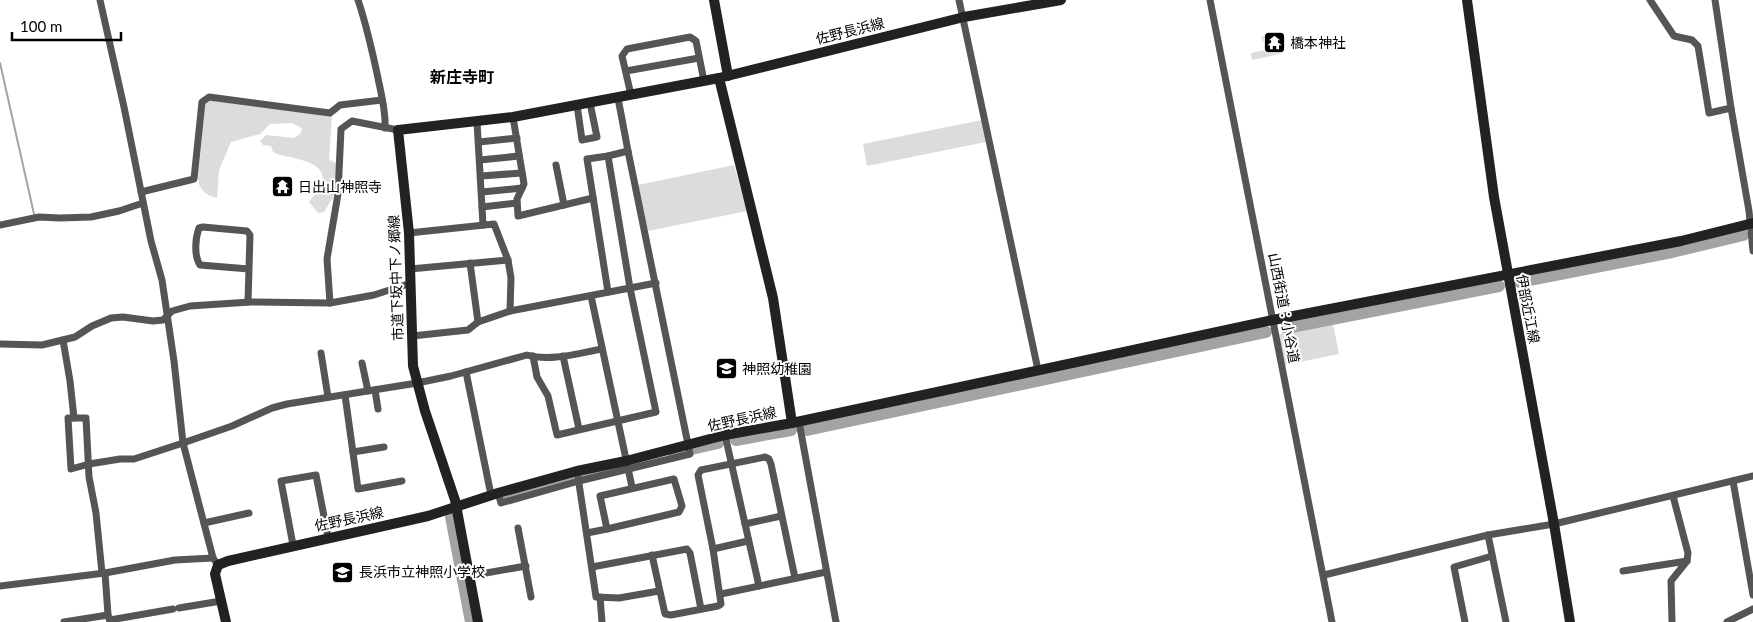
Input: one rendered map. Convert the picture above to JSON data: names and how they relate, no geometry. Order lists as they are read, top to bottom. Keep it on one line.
{"streets":{"main road":["佐野長浜線","市道下坂中下ノ郷線","伊部近江線"],"street":["山西街道：小谷道"]},"crossings":[["佐野長浜線","市道下坂中下ノ郷線"]],"districts":["新庄寺町"],"places":{"temple":["橋本神社","日出山神照寺"],"school or university":["神照幼稚園","長浜市立神照小学校"]},"scale_bar":"100 m"}
